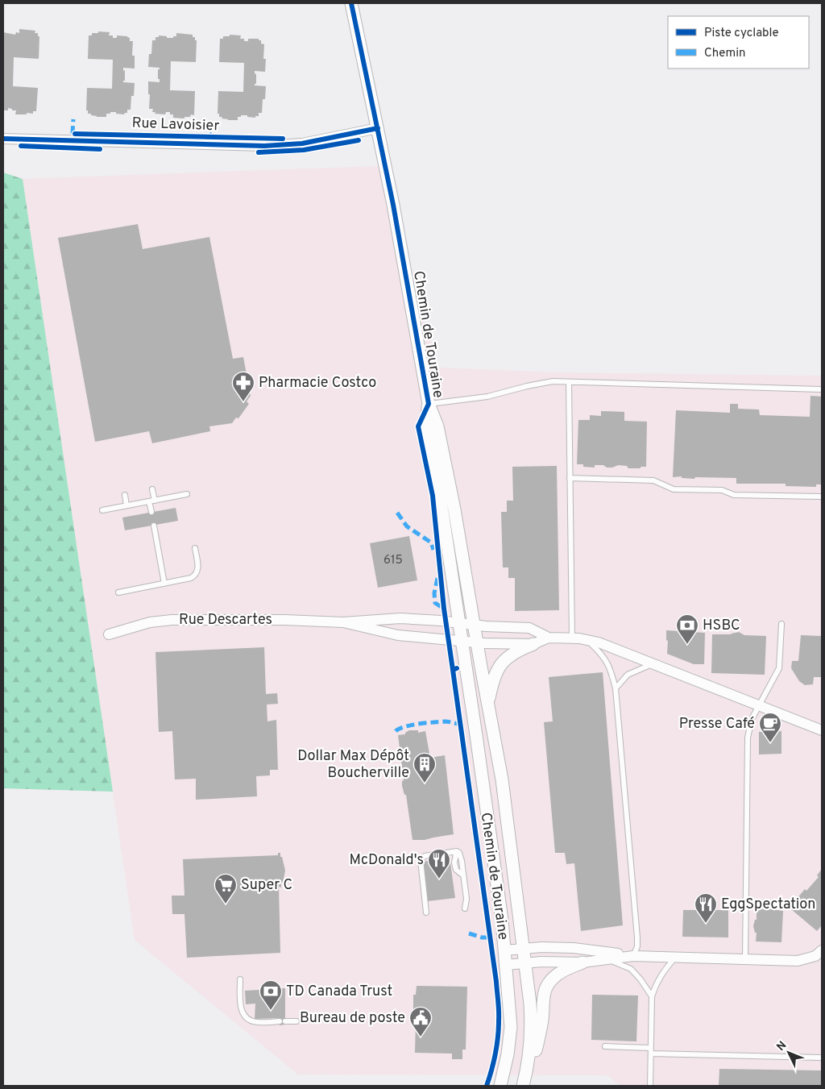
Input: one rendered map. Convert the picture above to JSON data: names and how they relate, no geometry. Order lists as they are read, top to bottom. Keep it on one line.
{"streets":{"street":["Rue Lavoisier","Chemin de Touraine","Rue Descartes"]},"crossings":[["Rue Lavoisier","Chemin de Touraine"],["Chemin de Touraine","Rue Descartes"]],"places":{"pharmacy":["Pharmacie Costco"],"bank":["HSBC","TD Canada Trust"],"cafe":["Presse Café"],"building":["Dollar Max Dépôt Boucherville"],"restaurant":["McDonald's","EggSpectation"],"supermarket":["Super C"],"public building":["Bureau de poste"]},"house_numbers":["615"],"legend":["Piste cyclable","Chemin"],"north":"top left"}
